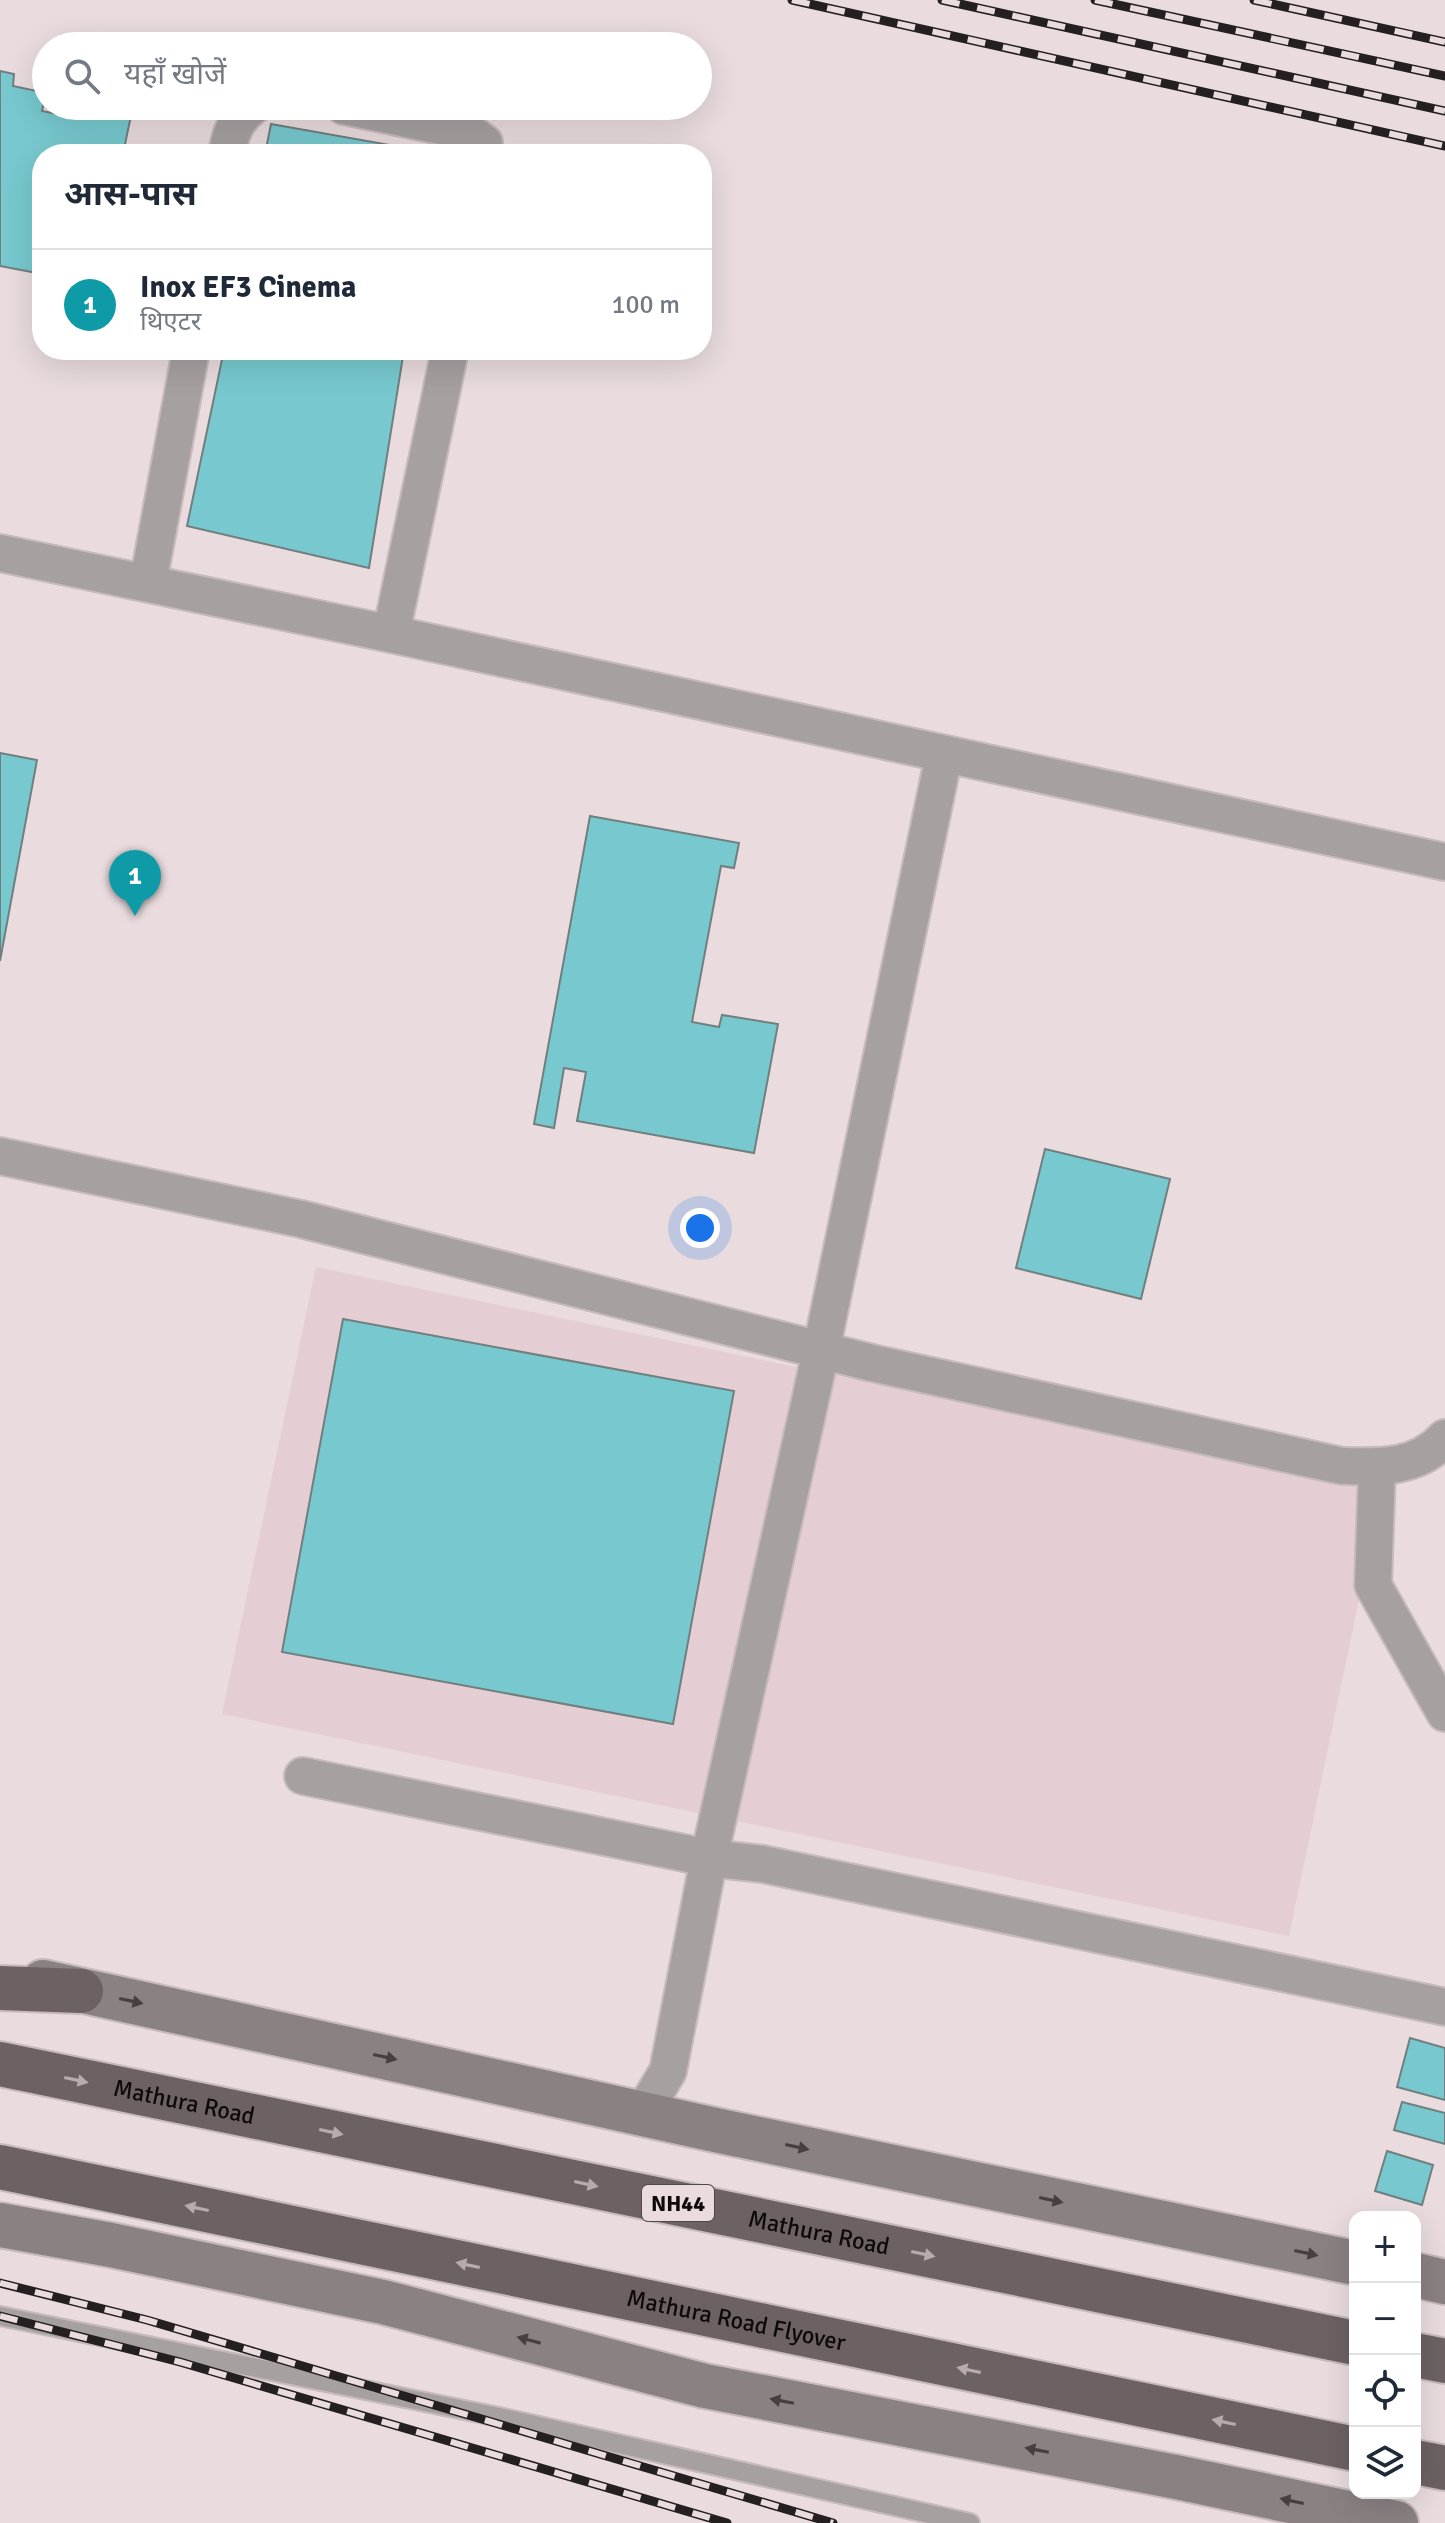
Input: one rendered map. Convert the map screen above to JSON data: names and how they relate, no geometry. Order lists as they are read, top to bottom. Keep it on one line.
{"streets":{"highway":["Mathura Road","NH44","Mathura Road Flyover"]},"one_way":["Mathura Road","Mathura Road Flyover"],"page":{"search":"यहाँ खोजें","heading":"आस-पास","list":[{"mark":"1","name":"Inox EF3 Cinema","note":"थिएटर","value":"100 m"}],"pins":"1","map_buttons":["+","−"]}}
